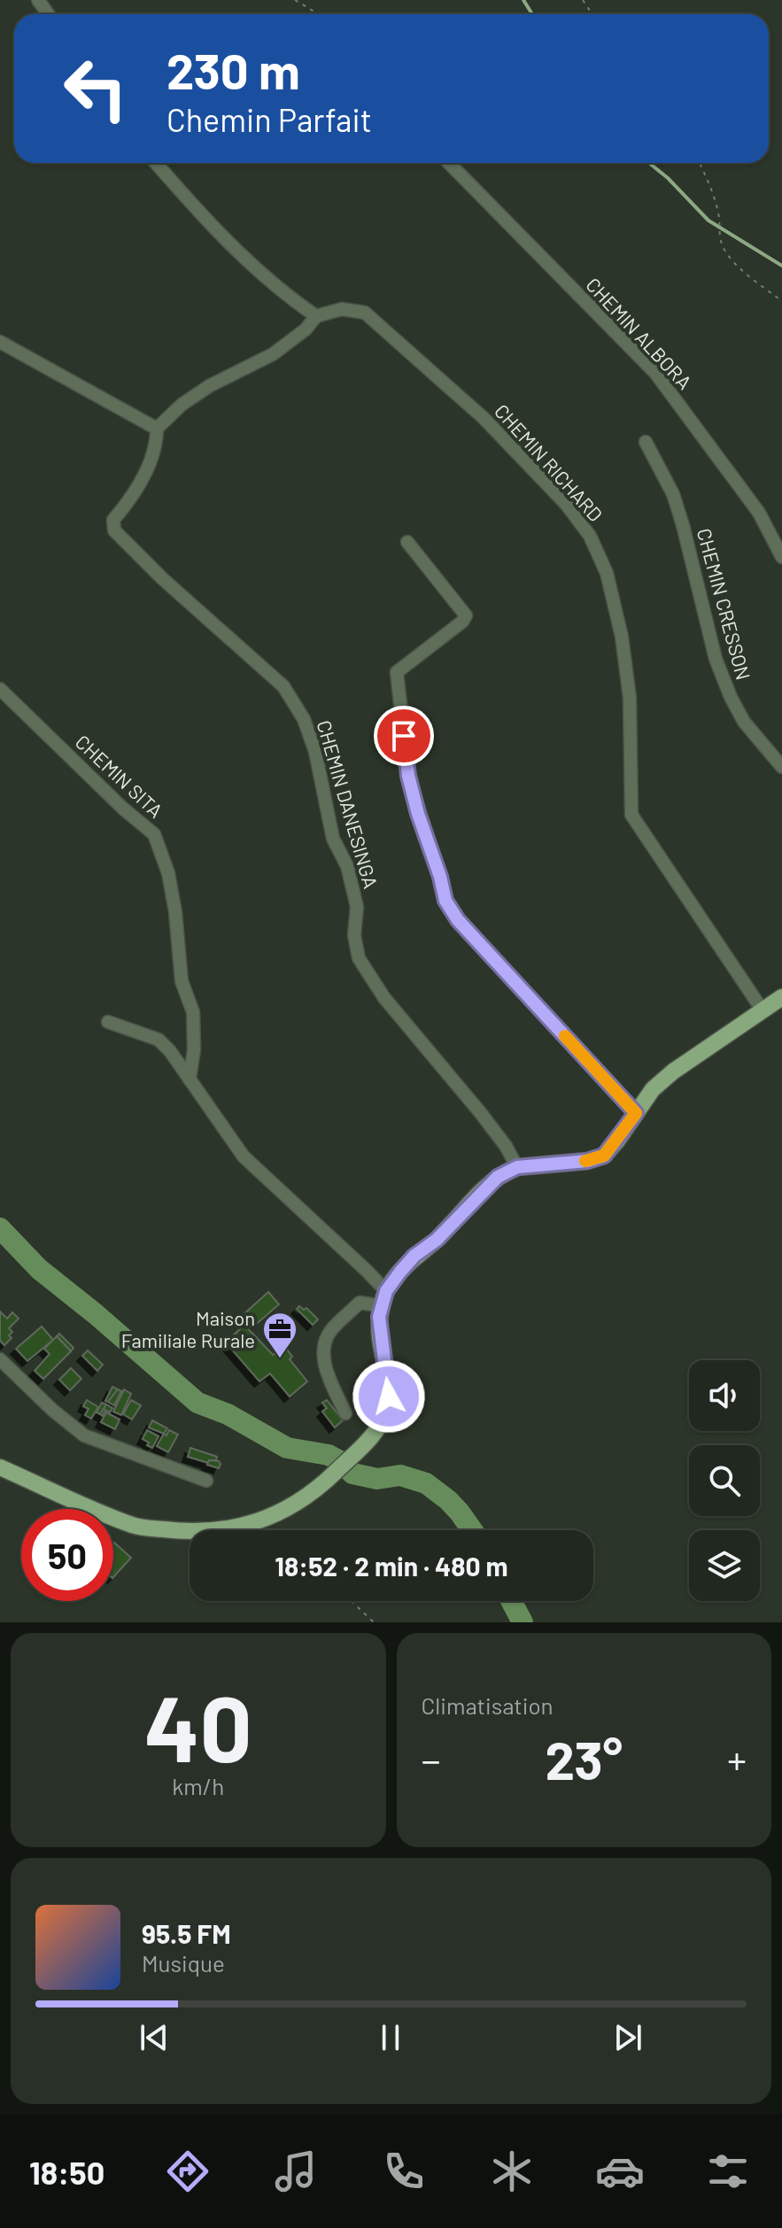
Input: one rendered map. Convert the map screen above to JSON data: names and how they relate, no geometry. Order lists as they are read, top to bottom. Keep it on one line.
{"streets":{"street":["CHEMIN ALBORA","CHEMIN RICHARD","CHEMIN CRESSON","CHEMIN SITA","CHEMIN DANESINGA"]},"places":{"office":["Maison Familiale Rurale"]},"page":{"turn":["230 m","Chemin Parfait"],"limit":"50","trip":"18:52 · 2 min · 480 m","tile":[["40","km/h"],"Climatisation"],"heat":["−","23°","+"],"song":["95.5 FM","Musique"],"tabs":"18:50"}}
